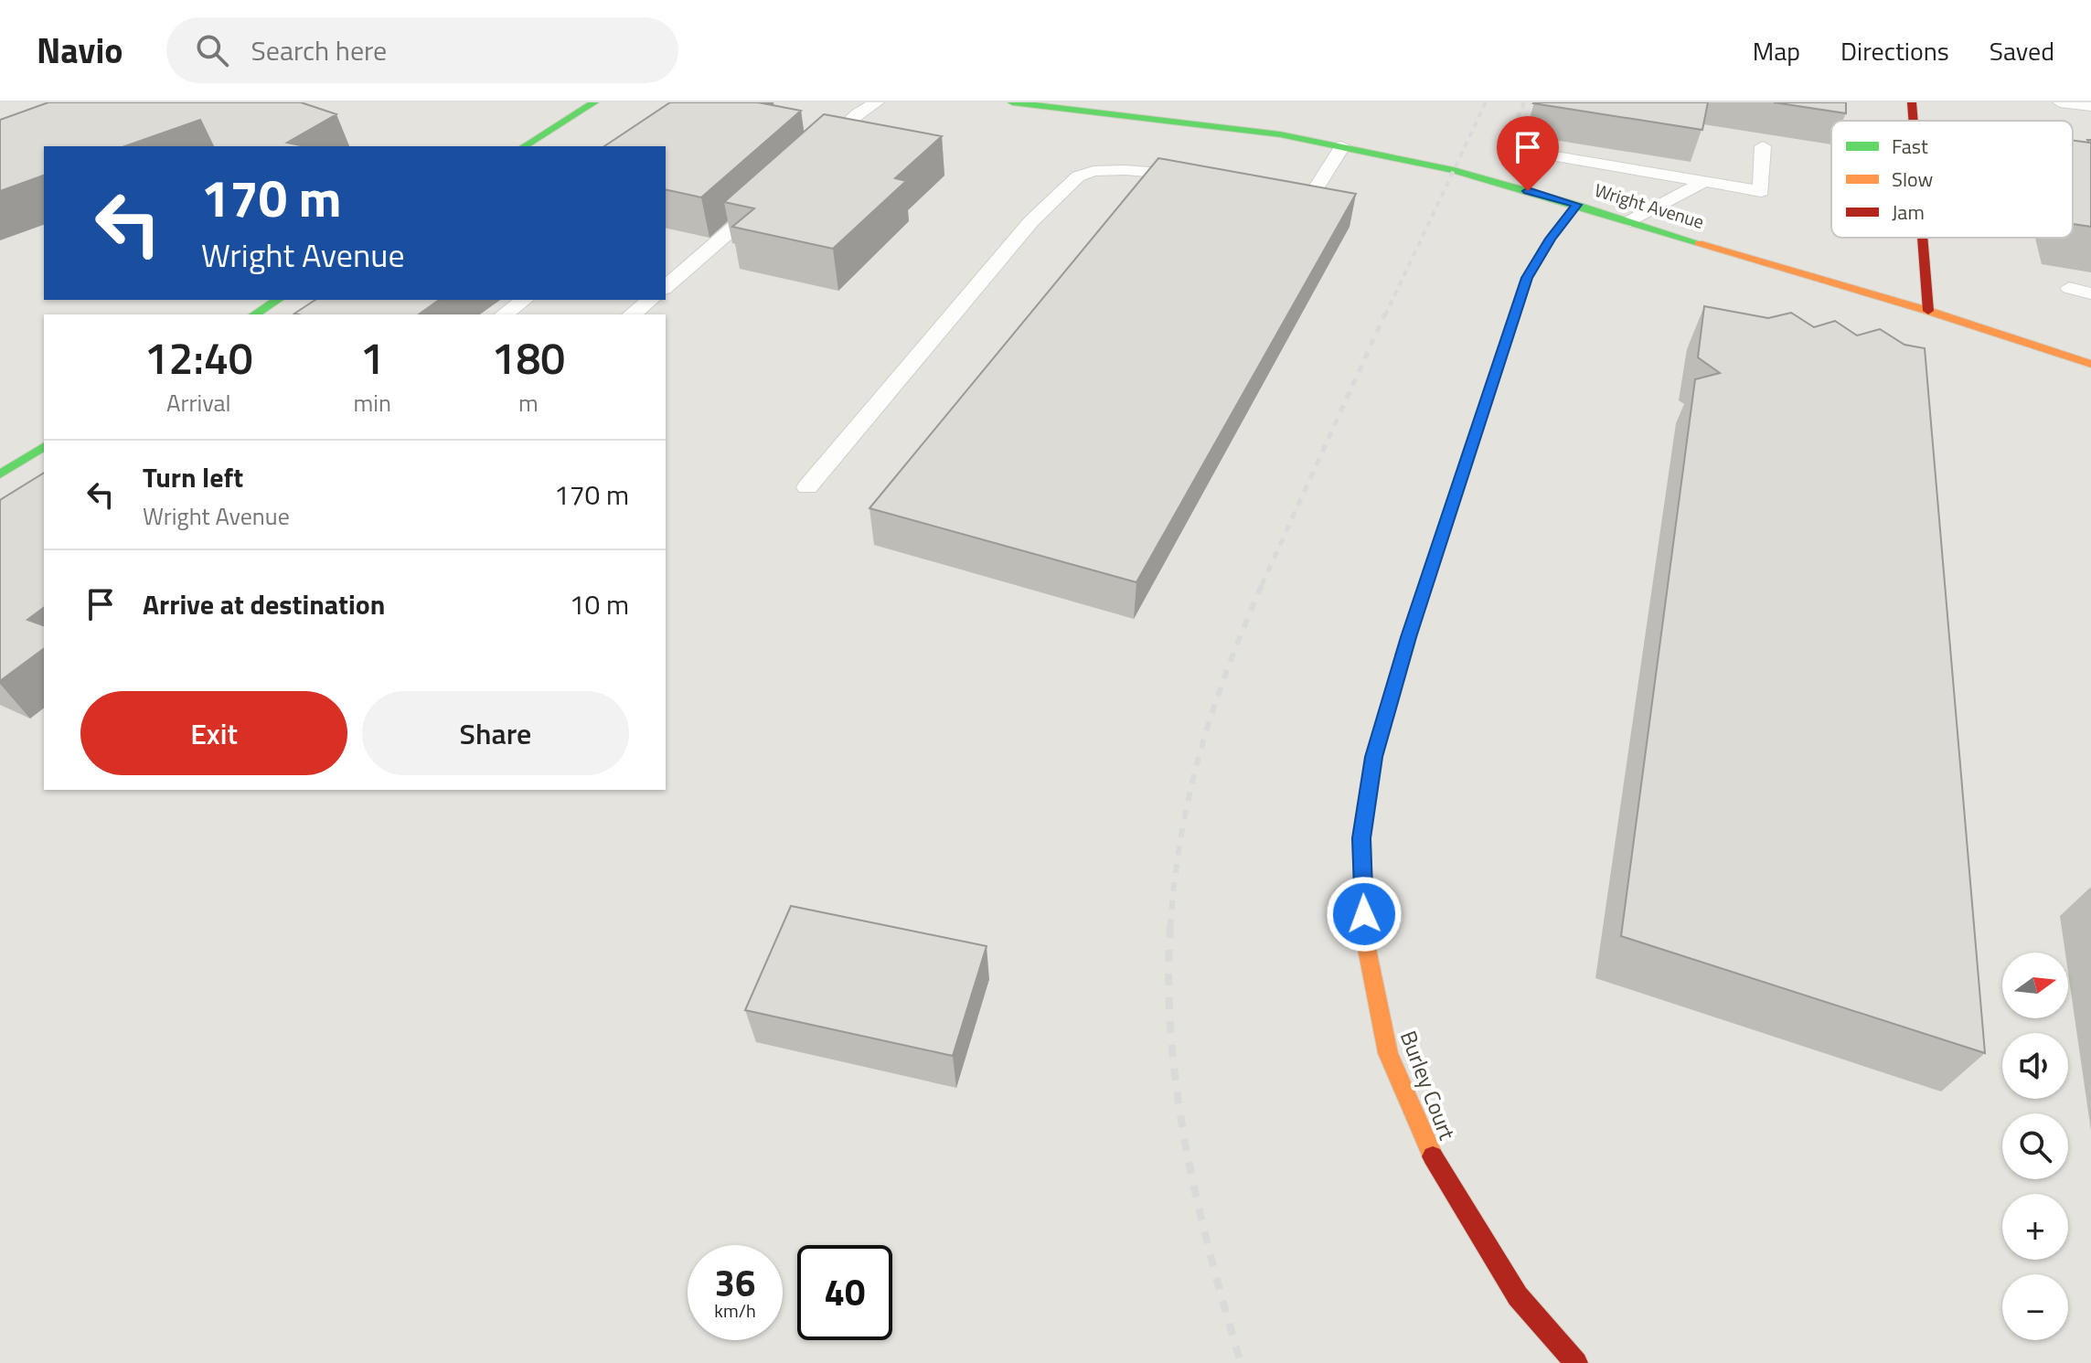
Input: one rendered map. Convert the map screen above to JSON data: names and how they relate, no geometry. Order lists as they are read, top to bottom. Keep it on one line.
{"streets":{"street":["Wright Avenue","Burley Court"]},"crossings":[["Wright Avenue","Burley Court"]],"legend":["Fast","Slow","Jam"],"north":"right","page":{"header":"Navio","search":"Search here","nav":["Map","Directions","Saved"],"turn":["170 m","Wright Avenue"],"eta":["12:40","Arrival","1","min","180","m"],"list":[{"name":"Turn left","note":"Wright Avenue","value":"170 m"},{"name":"Arrive at destination","value":"10 m"}],"buttons":["Exit","Share"],"map_buttons":["+","−"],"speed":"36 km/h","limit":"40"}}
